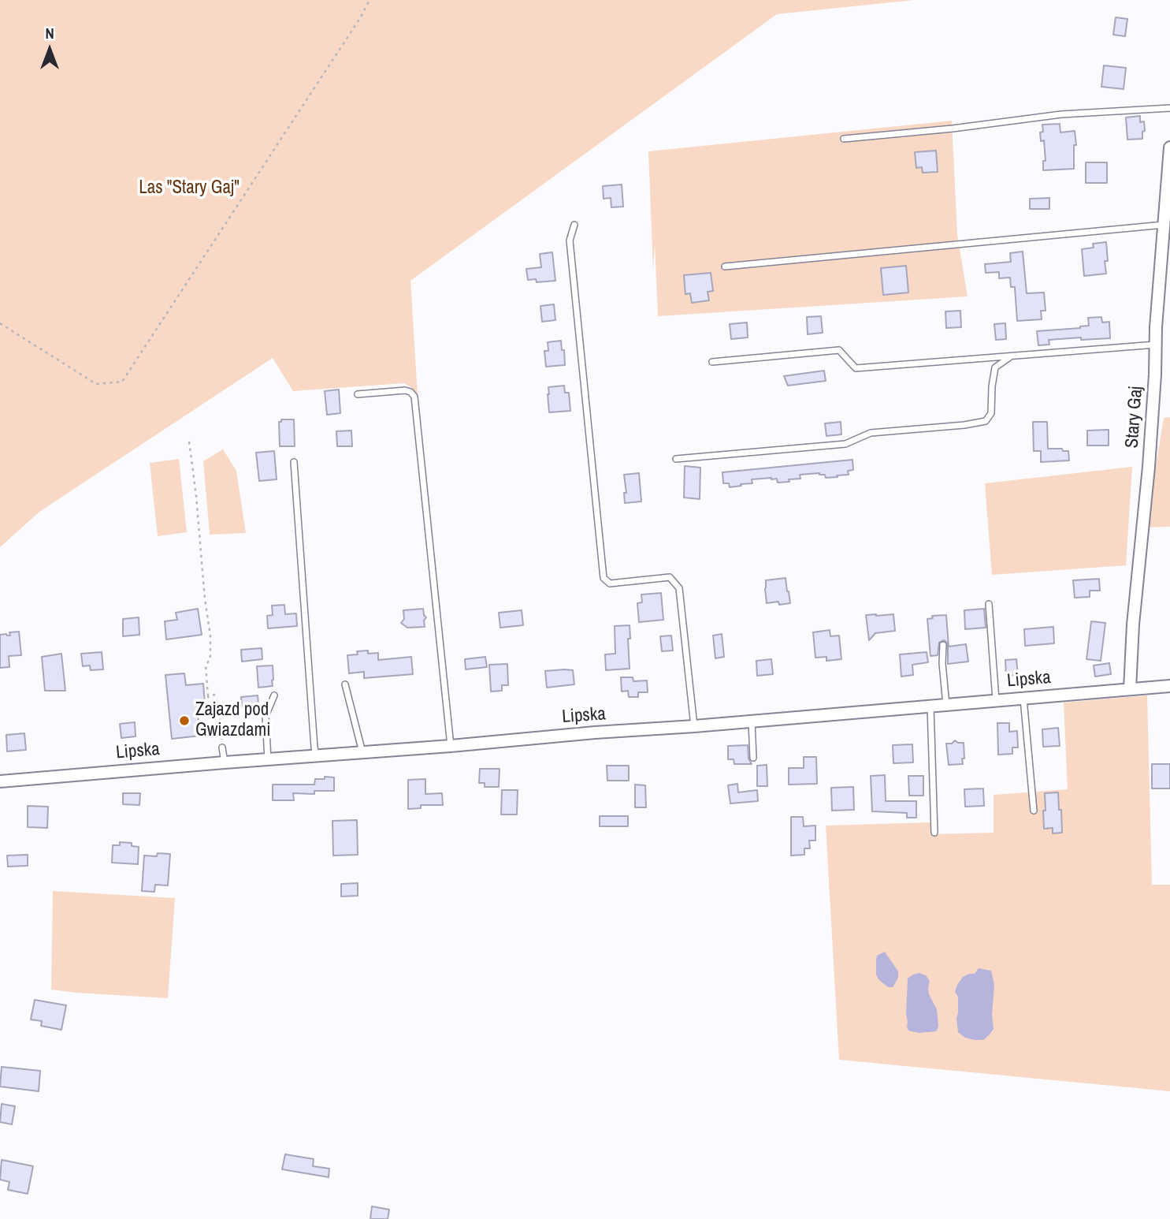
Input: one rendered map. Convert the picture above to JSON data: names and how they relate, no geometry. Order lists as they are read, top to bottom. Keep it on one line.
{"streets":{"street":["Stary Gaj","Lipska"]},"crossings":[["Stary Gaj","Lipska"]],"parks":["Las \"Stary Gaj\""],"places":["Zajazd pod Gwiazdami"],"north":"top"}
